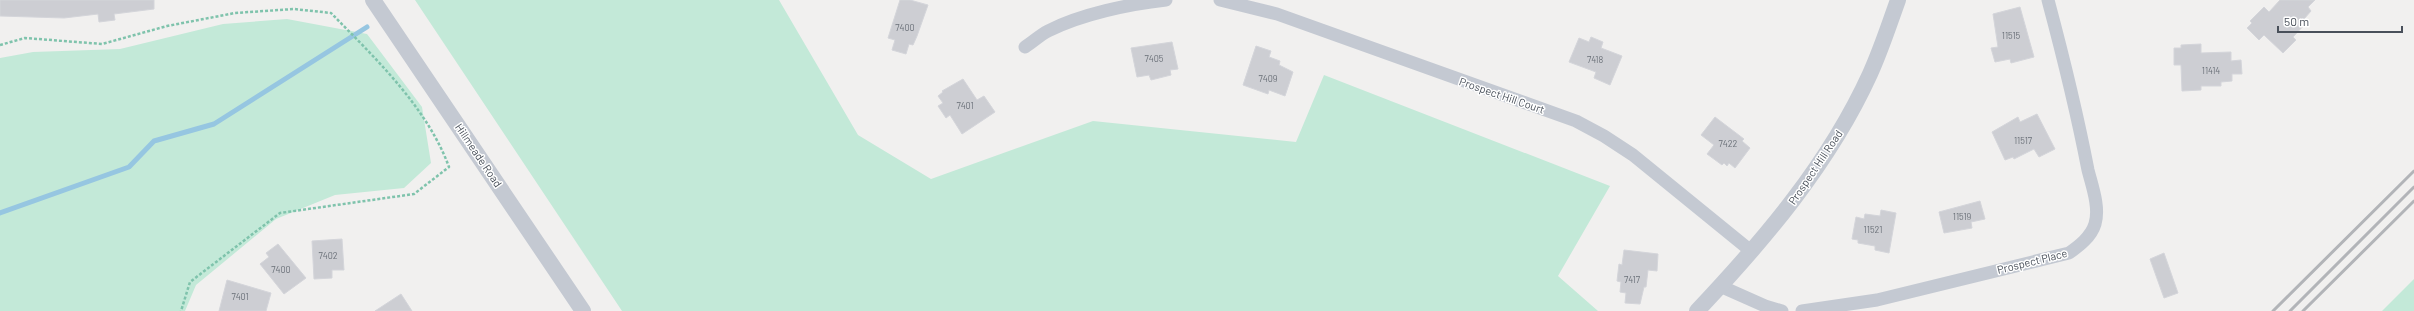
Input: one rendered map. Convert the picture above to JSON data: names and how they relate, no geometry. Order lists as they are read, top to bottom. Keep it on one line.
{"streets":{"street":["Prospect Hill Court","Hillmeade Road","Prospect Hill Road","Prospect Place"]},"crossings":[["Prospect Hill Court","Prospect Hill Road"]],"house_numbers":["7400","11515","7405","7418","11414","7409","7401","11517","7422","11519","11521","7402","7400","7417","7401"],"scale_bar":"50 m"}
